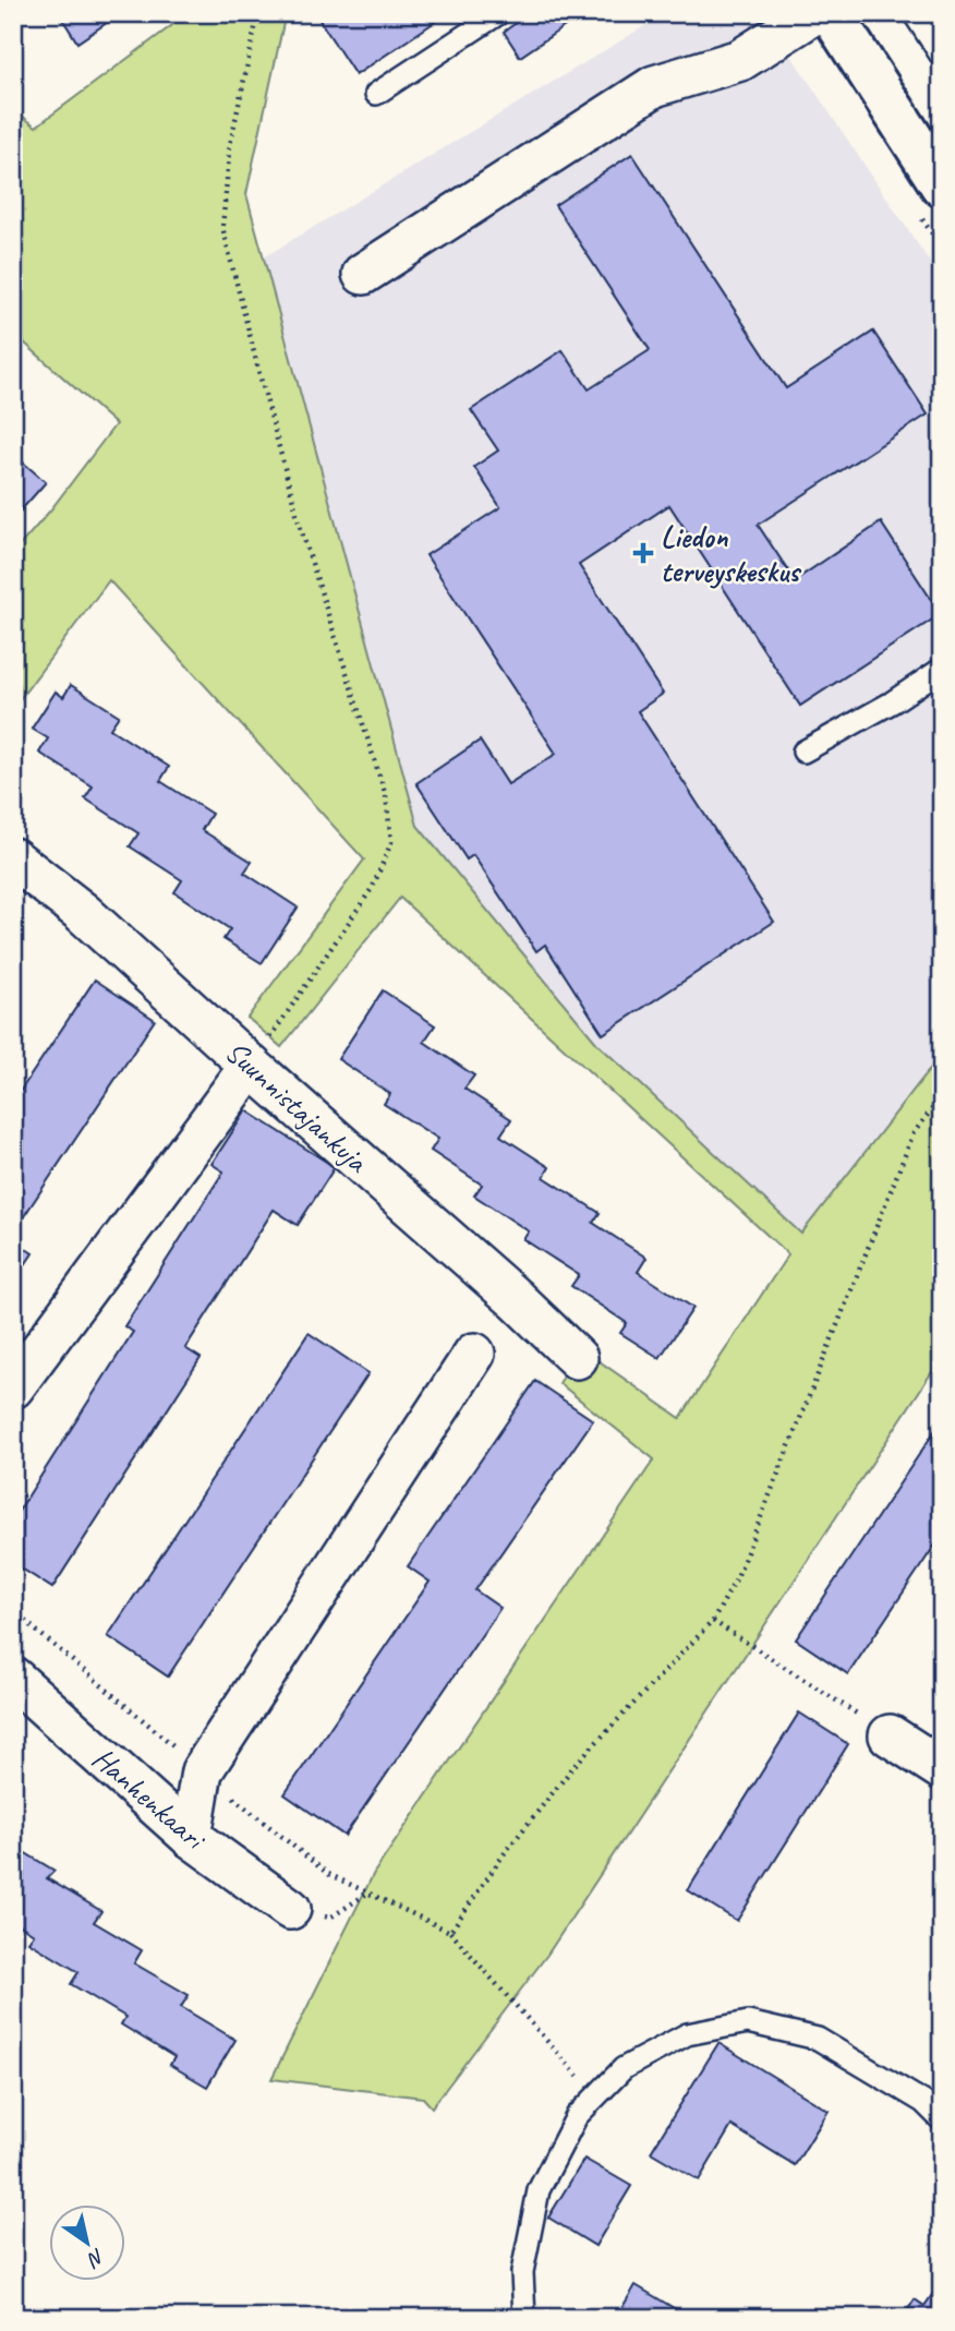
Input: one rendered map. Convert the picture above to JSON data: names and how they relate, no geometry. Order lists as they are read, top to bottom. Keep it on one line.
{"streets":{"street":["Suunnistajankuja","Hanhenkaari"]},"places":{"health":["Liedon terveyskeskus"]},"north":"bottom right"}
